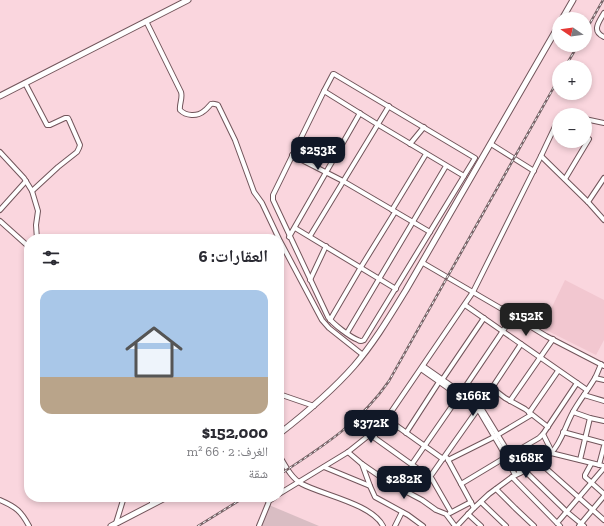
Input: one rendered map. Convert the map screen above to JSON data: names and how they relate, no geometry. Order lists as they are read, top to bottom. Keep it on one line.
{"north":"left","page":{"map_buttons":["+","−"],"price":["$253K","$152K","$166K","$372K","$168K","$282K"],"heading":"العقارات: 6","list":[{"name":"$152,000","note":"الغرف: 2 · 66 m² · شقة"}]}}
